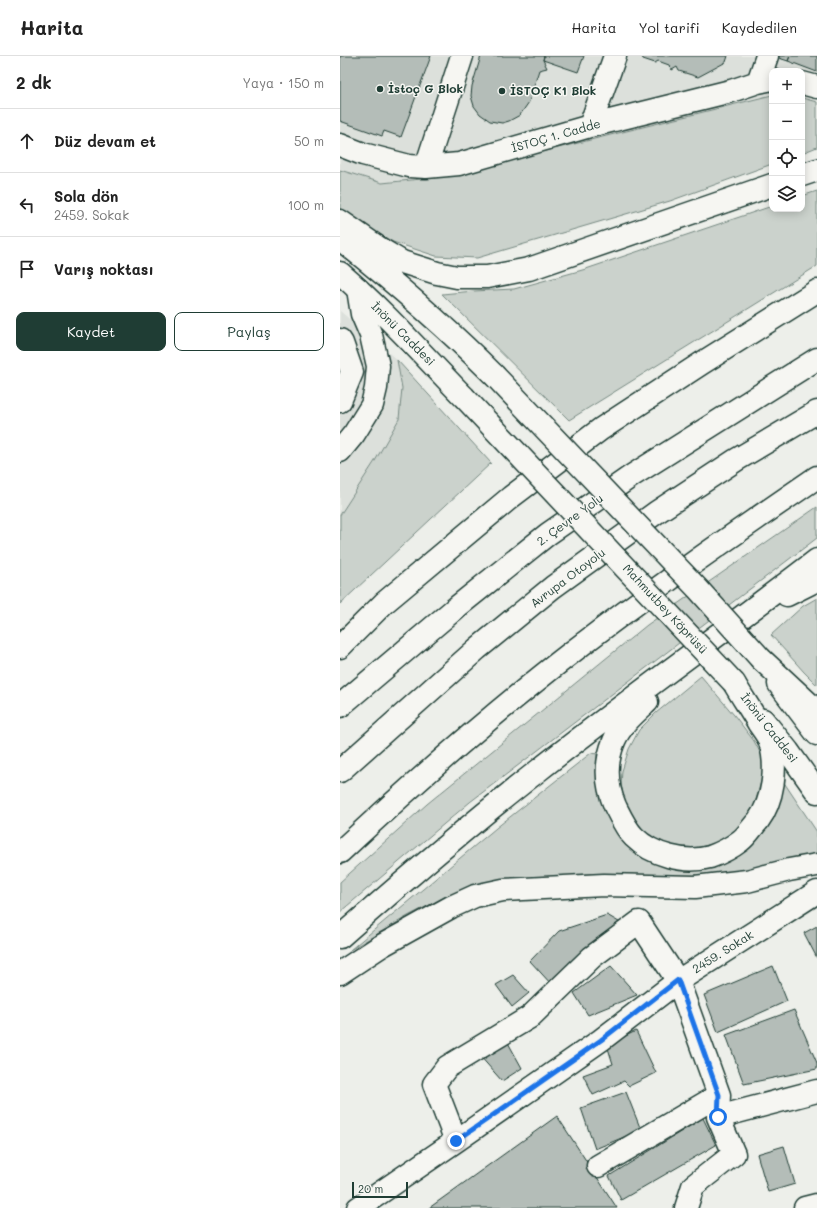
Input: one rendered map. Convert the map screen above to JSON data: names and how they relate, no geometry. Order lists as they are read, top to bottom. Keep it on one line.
{"streets":{"main road":["İSTOÇ 1. Cadde","İnönü Caddesi","2. Çevre Yolu","Avrupa Otoyolu","Mahmutbey Köprüsü","2459. Sokak"]},"crossings":[["İnönü Caddesi","Mahmutbey Köprüsü"]],"places":["İstoç G Blok","İSTOÇ K1 Blok"],"scale_bar":"20 m","page":{"header":"Harita","nav":["Harita","Yol tarifi","Kaydedilen"],"heading":["2 dk","Yaya · 150 m"],"map_buttons":["+","−"],"list":[["Düz devam et","50 m"],["Sola dön","2459. Sokak","100 m"],"Varış noktası"],"buttons":["Kaydet","Paylaş"],"scale":"20 m"}}
